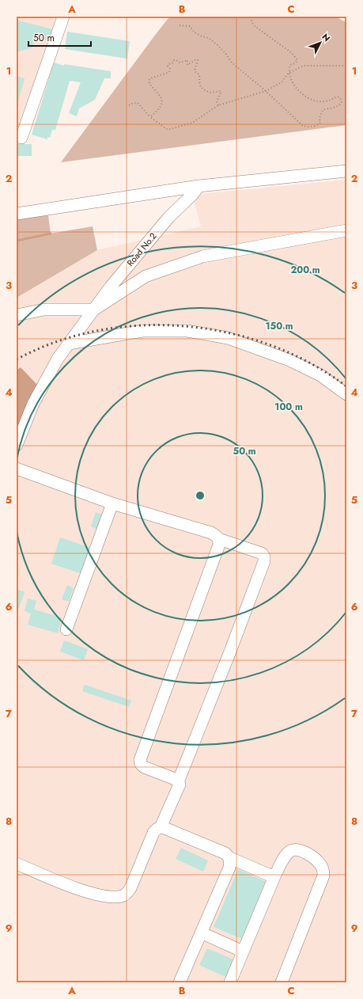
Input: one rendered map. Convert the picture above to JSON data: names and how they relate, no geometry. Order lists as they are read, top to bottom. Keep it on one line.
{"streets":{"street":["Road No.2"]},"scale_bar":"50 m","north":"top right","grid":{"columns":["A","B","C"],"rows":["1","2","3","4","5","6","7","8","9"]},"rings":["200 m","150 m","100 m","50 m"]}
